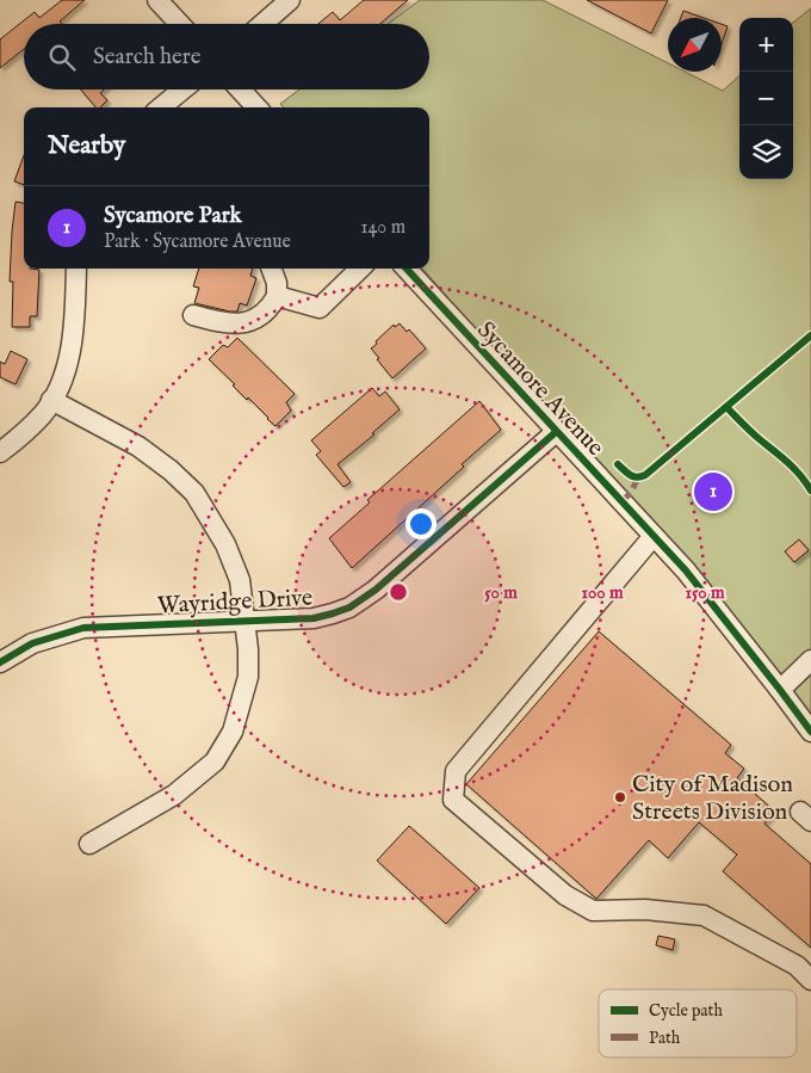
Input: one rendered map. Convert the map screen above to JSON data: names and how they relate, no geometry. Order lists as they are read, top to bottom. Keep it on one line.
{"streets":{"street":["Sycamore Avenue","Wayridge Drive"]},"crossings":[["Sycamore Avenue","Wayridge Drive"]],"places":["City of Madison Streets Division"],"legend":["Cycle path","Path"],"north":"bottom left","page":{"map_buttons":["+","−"],"search":"Search here","heading":"Nearby","list":[{"mark":"1","name":"Sycamore Park","note":"Park · Sycamore Avenue","value":"140 m"}],"pins":"1"},"rings":["50 m","100 m","150 m"]}
